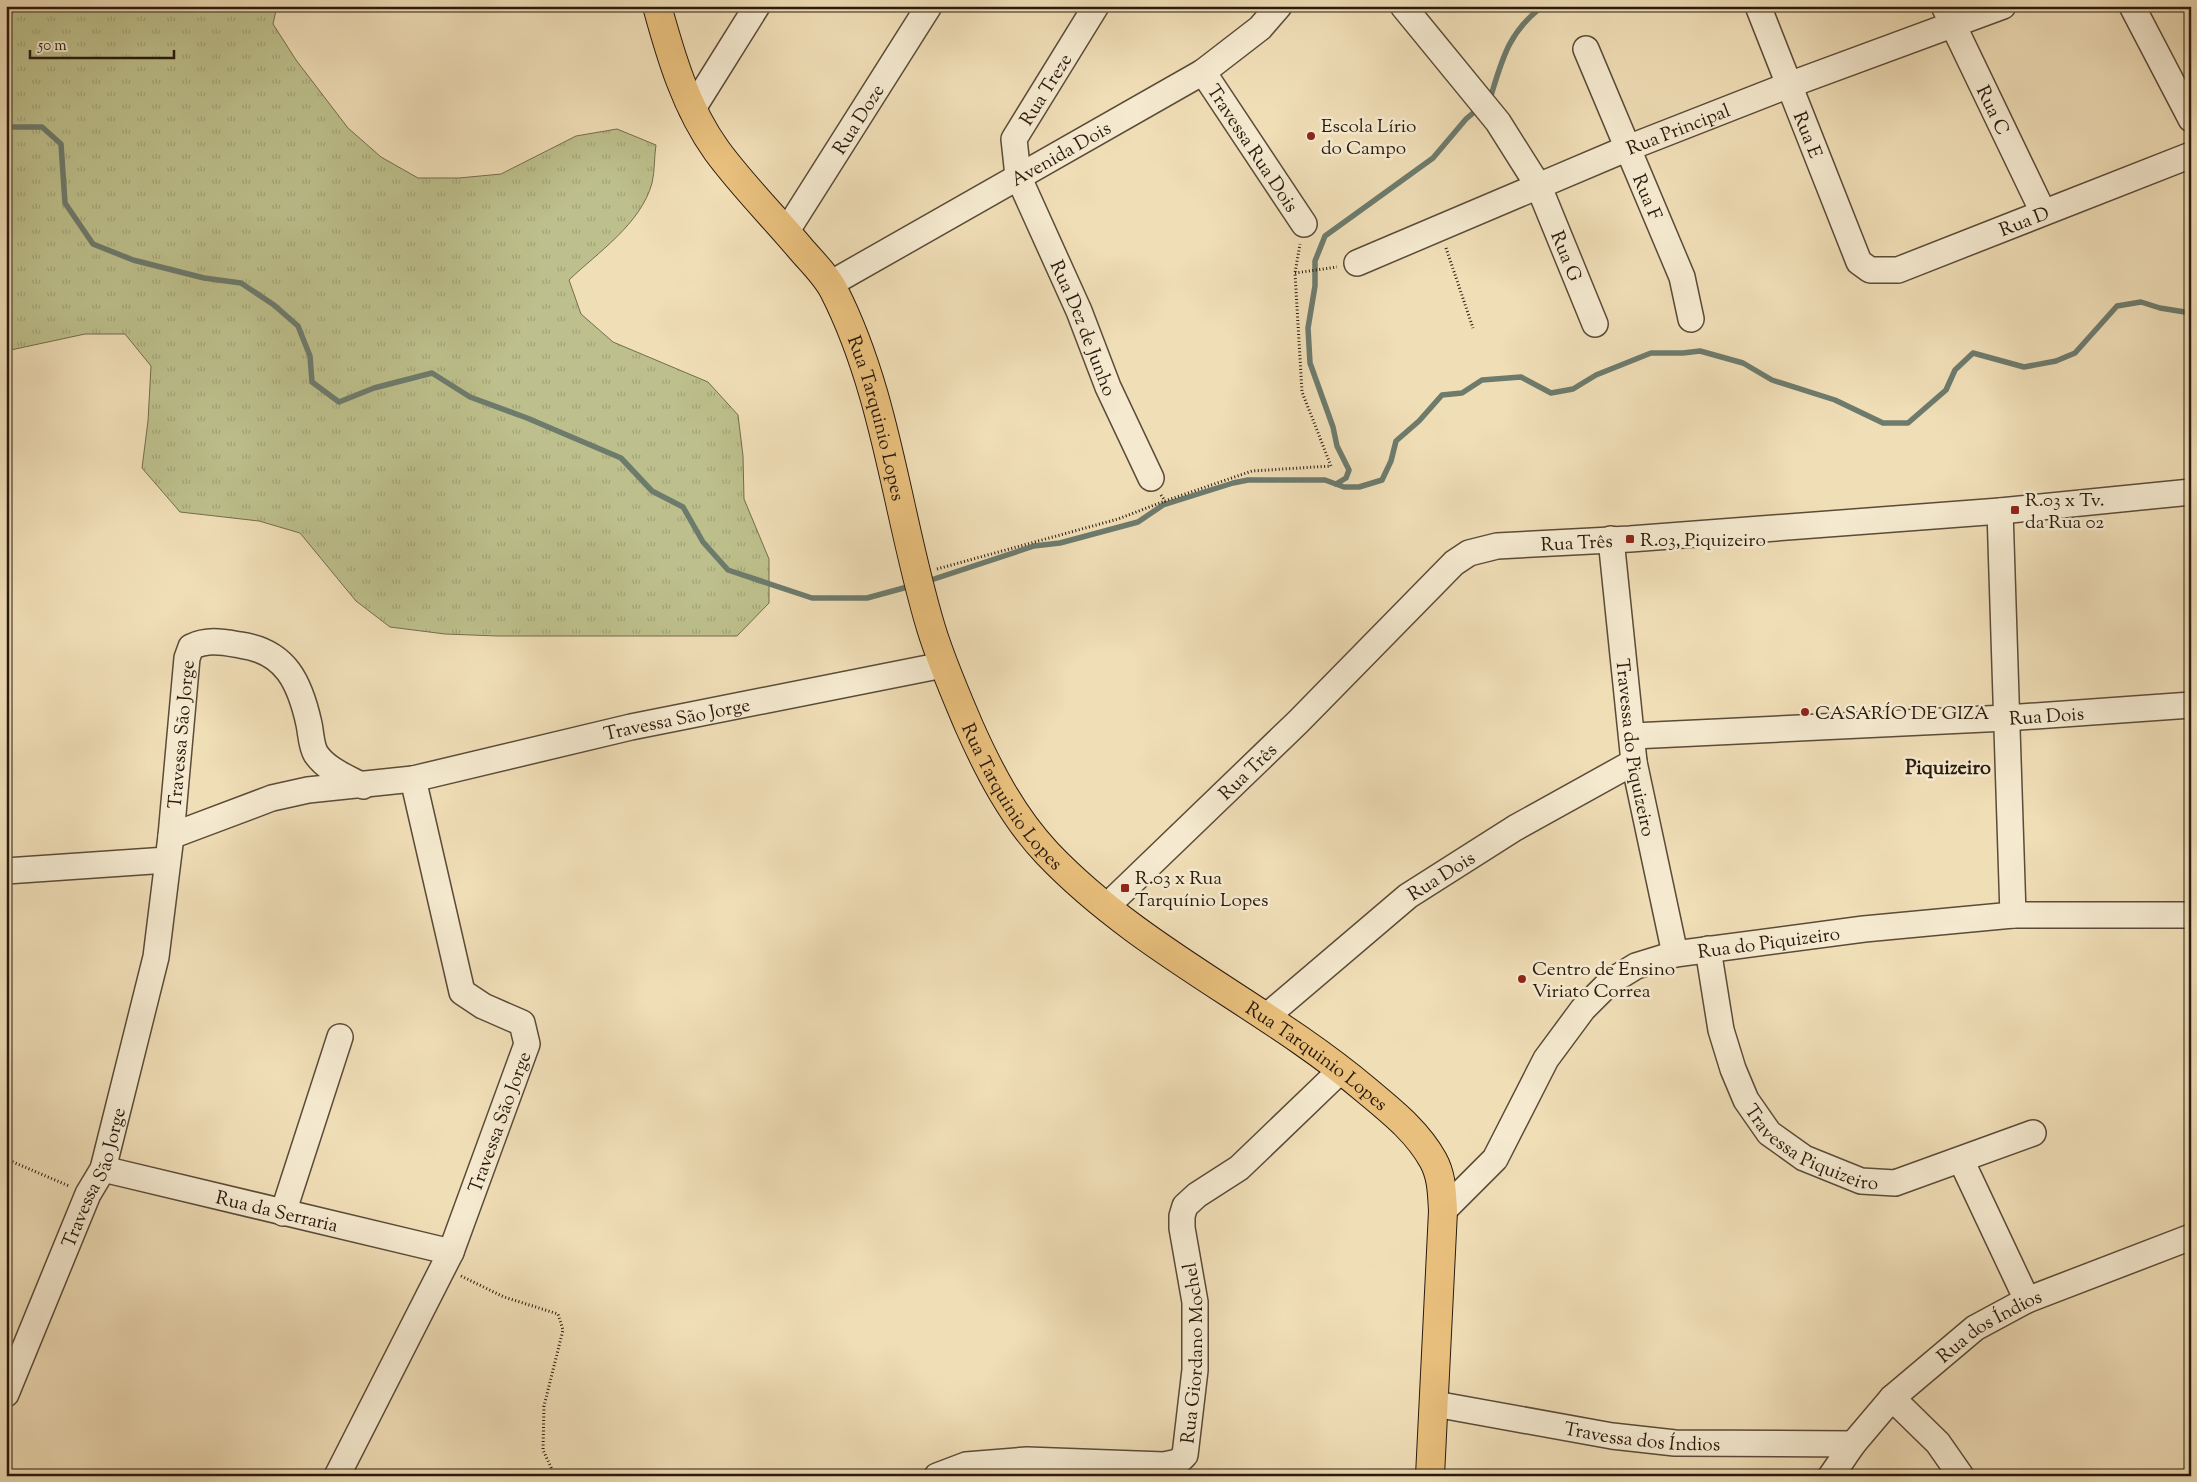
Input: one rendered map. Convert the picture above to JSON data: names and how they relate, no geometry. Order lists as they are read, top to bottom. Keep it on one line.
{"streets":{"main road":["Rua Tarquinio Lopes"],"street":["Rua Treze","Rua C","Rua Doze","Rua Principal","Rua E","Travessa Rua Dois","Avenida Dois","Rua F","Rua D","Rua G","Rua Dez de Junho","Rua Três","Rua Dois","Travessa São Jorge","Travessa do Piquizeiro","Rua do Piquizeiro","Travessa Piquizeiro","Rua da Serraria","Rua dos Índios","Rua Giordano Mochel","Travessa dos Índios"]},"crossings":[["Rua Treze","Avenida Dois"],["Rua Treze","Rua Dez de Junho"],["Rua C","Rua Principal"],["Rua C","Rua D"],["Rua Doze","Rua Tarquinio Lopes"],["Rua Principal","Rua E"],["Rua Principal","Rua F"],["Rua Principal","Rua G"],["Rua E","Rua D"],["Travessa Rua Dois","Avenida Dois"],["Avenida Dois","Rua Dez de Junho"],["Avenida Dois","Rua Tarquinio Lopes"],["Rua Tarquinio Lopes","Rua Três"],["Rua Tarquinio Lopes","Rua Dois"],["Rua Tarquinio Lopes","Travessa São Jorge"],["Rua Tarquinio Lopes","Rua do Piquizeiro"],["Rua Tarquinio Lopes","Rua Giordano Mochel"],["Rua Tarquinio Lopes","Travessa dos Índios"],["Rua Três","Travessa do Piquizeiro"],["Rua Dois","Travessa do Piquizeiro"],["Travessa São Jorge","Rua da Serraria"],["Travessa do Piquizeiro","Rua do Piquizeiro"],["Rua do Piquizeiro","Travessa Piquizeiro"],["Rua dos Índios","Travessa dos Índios"]],"districts":["Piquizeiro"],"places":{"other":["Escola Lírio do Campo","CASARÍO DE GIZA","Centro de Ensino Viriato Correa"],"transit":["R.03 x Tv. da Rua 02","R.03, Piquizeiro","R.03 x Rua Tarquínio Lopes"]},"scale_bar":"50 m"}
